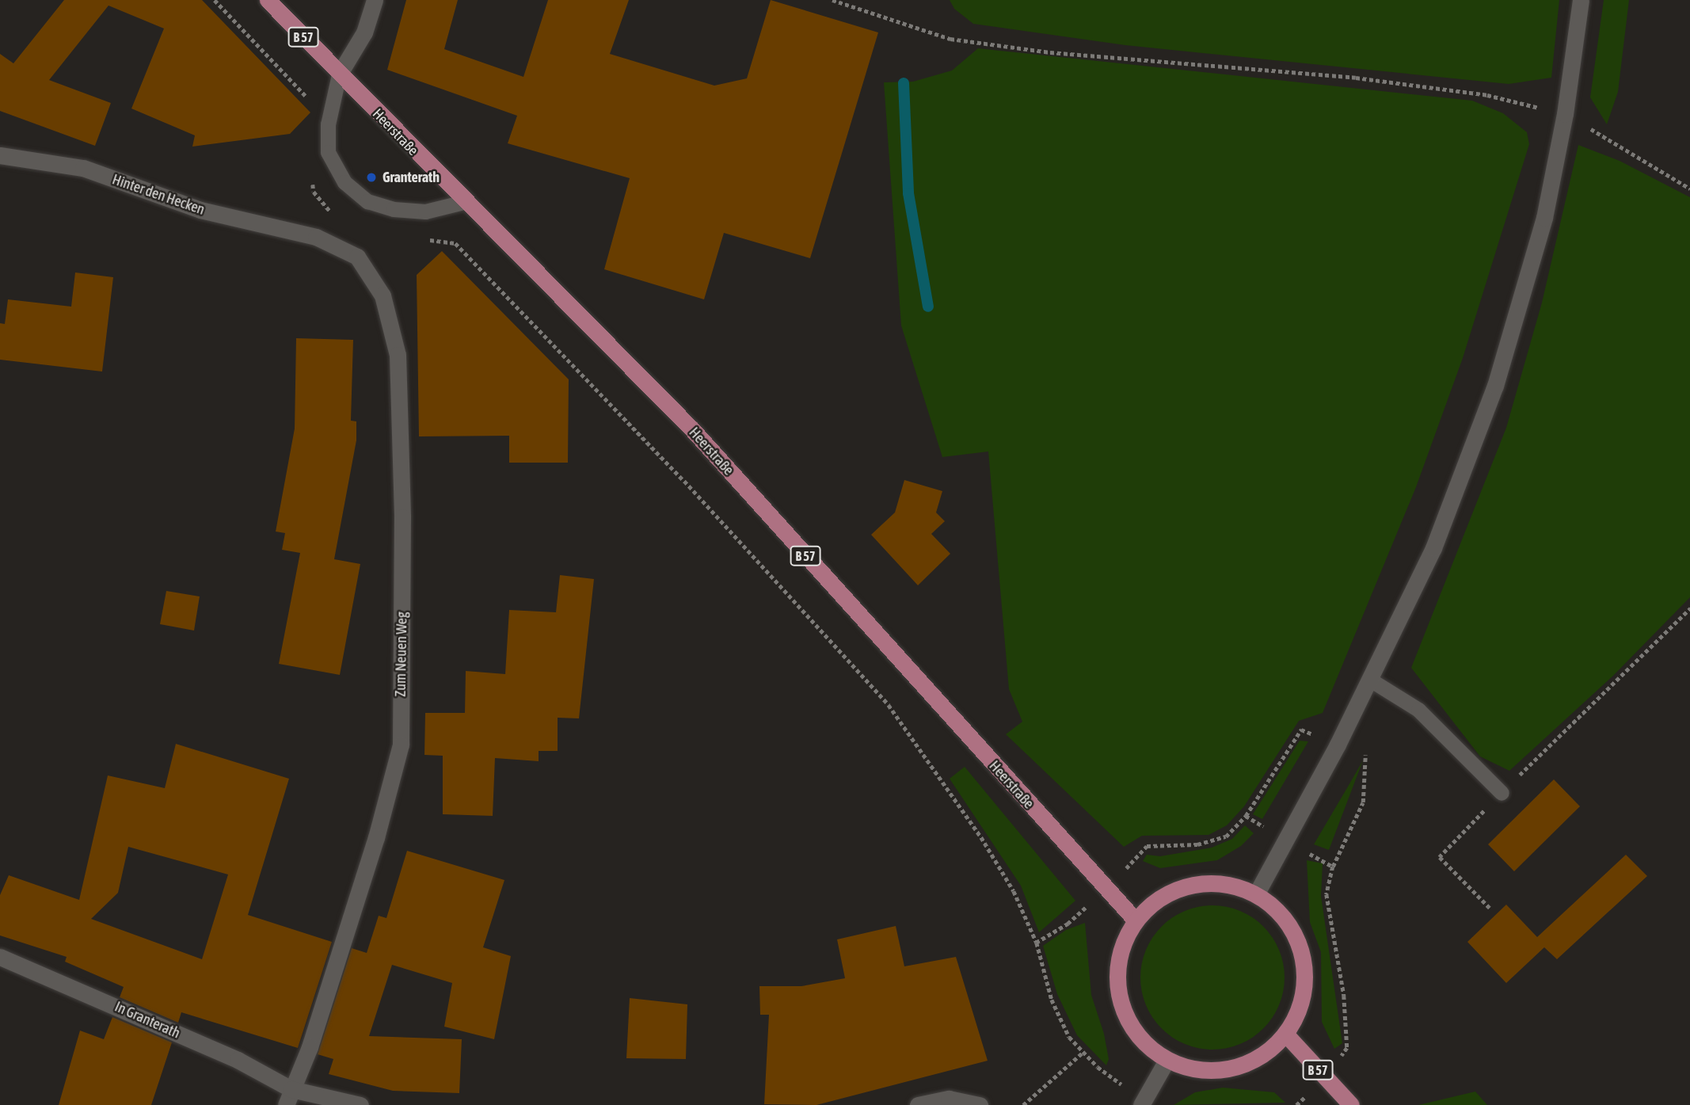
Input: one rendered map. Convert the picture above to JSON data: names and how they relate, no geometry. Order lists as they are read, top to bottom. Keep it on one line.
{"streets":{"main road":["B 57","Heerstraße"],"street":["Hinter den Hecken","Zum Neuen Weg","In Granterath"]},"crossings":[["B 57","Heerstraße"],["Hinter den Hecken","Zum Neuen Weg"],["Zum Neuen Weg","In Granterath"]],"places":["Granterath"]}
